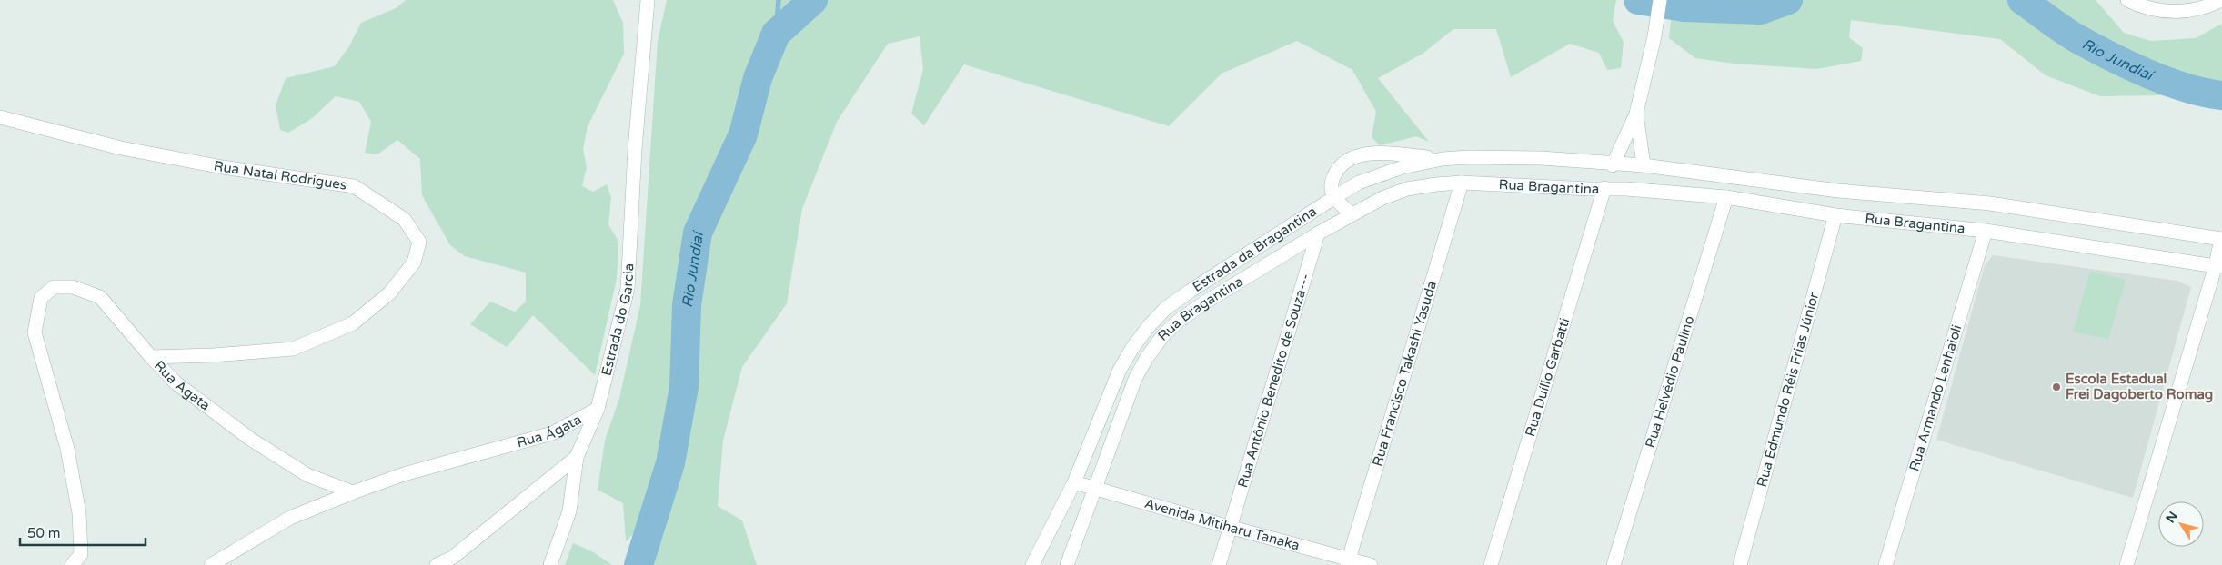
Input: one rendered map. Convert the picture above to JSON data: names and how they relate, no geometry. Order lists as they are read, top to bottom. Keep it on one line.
{"streets":{"street":["Rua Natal Rodrigues","Rua Bragantina","Estrada da Bragantina","Estrada do Garcia","Rua Francisco Takashi Yasuda","Rua Duílio Garbatti","Rua Antônio Benedito de Souza---","Rua Helvédio Paulino","Rua Ágata","Rua Edmundo Réis Frias Júnior","Rua Armando Lenhaioli","Avenida Mitiharu Tanaka"]},"crossings":[["Rua Natal Rodrigues","Rua Ágata"],["Rua Bragantina","Estrada da Bragantina"],["Rua Bragantina","Rua Francisco Takashi Yasuda"],["Rua Bragantina","Rua Duílio Garbatti"],["Rua Bragantina","Rua Antônio Benedito de Souza---"],["Rua Bragantina","Rua Helvédio Paulino"],["Rua Bragantina","Rua Edmundo Réis Frias Júnior"],["Rua Bragantina","Rua Armando Lenhaioli"],["Rua Bragantina","Avenida Mitiharu Tanaka"],["Estrada da Bragantina","Avenida Mitiharu Tanaka"],["Estrada do Garcia","Rua Ágata"],["Rua Francisco Takashi Yasuda","Avenida Mitiharu Tanaka"],["Rua Antônio Benedito de Souza---","Avenida Mitiharu Tanaka"]],"water":["Rio Jundiaí"],"places":["Escola Estadual Frei Dagoberto Romag"],"scale_bar":"50 m","north":"top left"}
